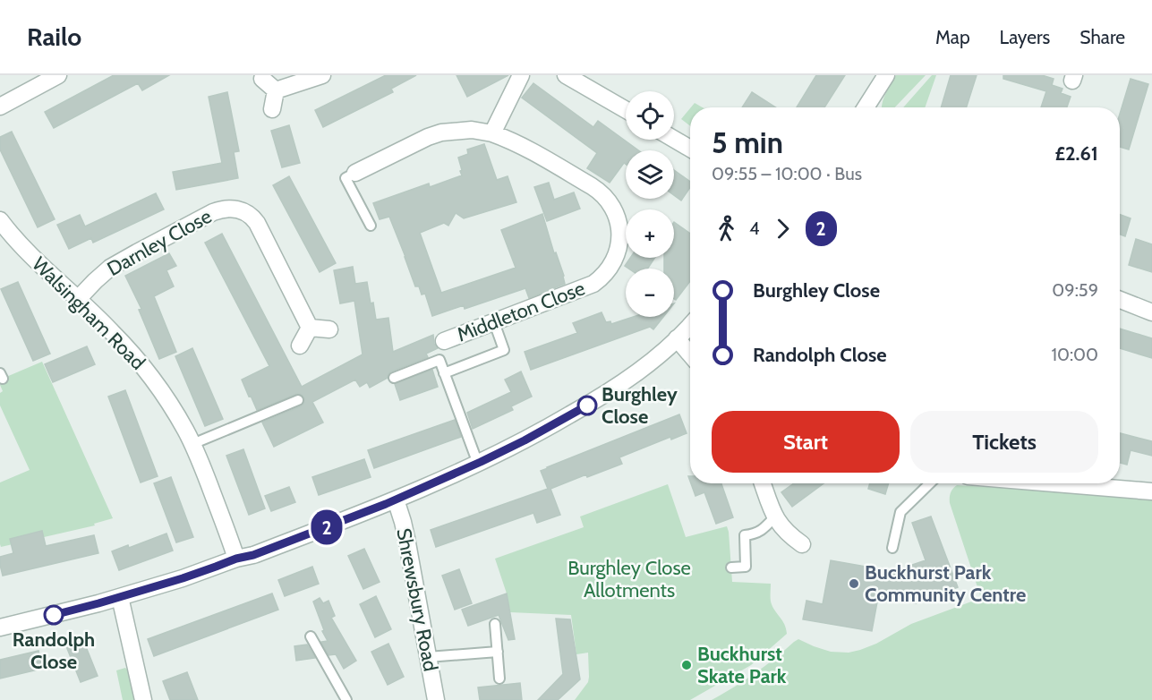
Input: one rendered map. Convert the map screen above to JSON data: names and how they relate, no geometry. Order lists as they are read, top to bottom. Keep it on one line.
{"streets":{"street":["Darnley Close","Middleton Close","Walsingham Road","Shrewsbury Road"]},"crossings":[["Darnley Close","Walsingham Road"]],"parks":["Burghley Close Allotments"],"places":["Burghley Close","Buckhurst Park Community Centre","Randolph Close","Buckhurst Skate Park"],"lines":["bus line 2"],"page":{"header":"Railo","nav":["Map","Layers","Share"],"on_map":"2","map_buttons":["+","−"],"heading":["5 min","09:55 – 10:00 · Bus","£2.61"],"legs":["4","2"],"list":[{"name":"Burghley Close","value":"09:59"},{"name":"Randolph Close","value":"10:00"}],"buttons":["Start","Tickets"]}}
